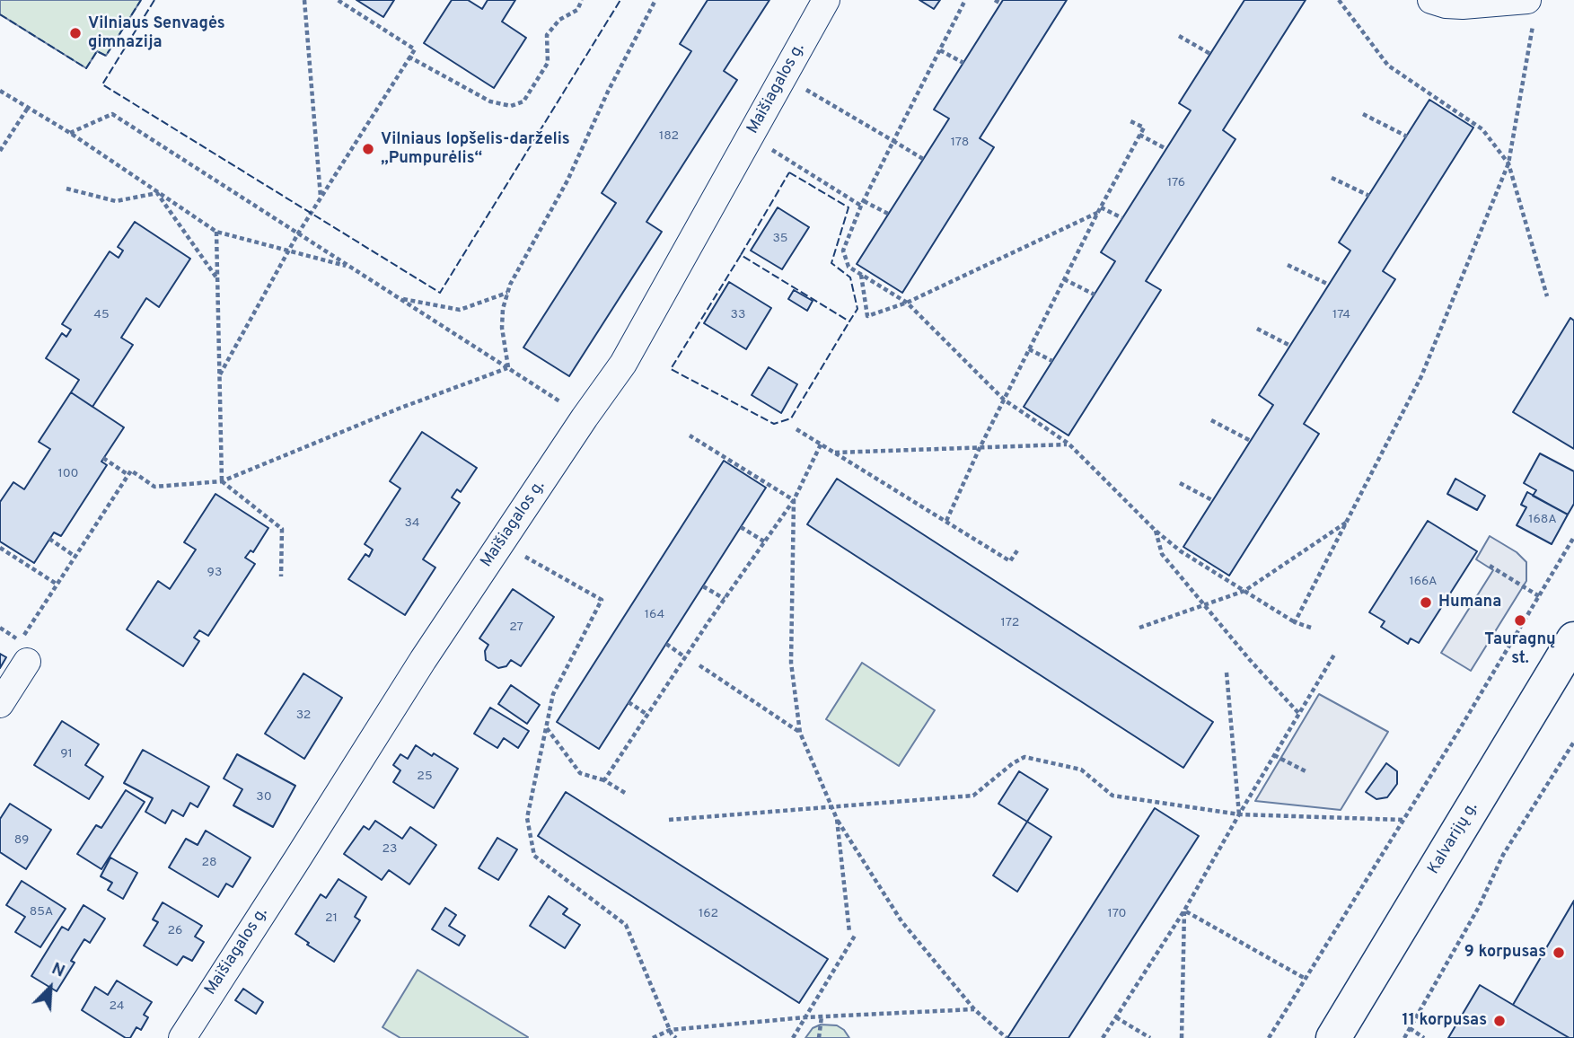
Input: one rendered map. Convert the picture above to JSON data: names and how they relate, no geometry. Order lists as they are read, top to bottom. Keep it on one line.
{"streets":{"main road":["Kalvarijų g."],"street":["Maišiagalos g."]},"places":["Vilniaus Senvagės gimnazija","Vilniaus lopšelis-darželis „Pumpurėlis“","Humana","Tauragnų st.","9 korpusas","11 korpusas"],"house_numbers":["182","178","176","35","45","33","174","100","168A","34","93","166A","164","172","27","32","91","25","30","89","23","28","85A","162","170","21","26","24"],"north":"top right"}
